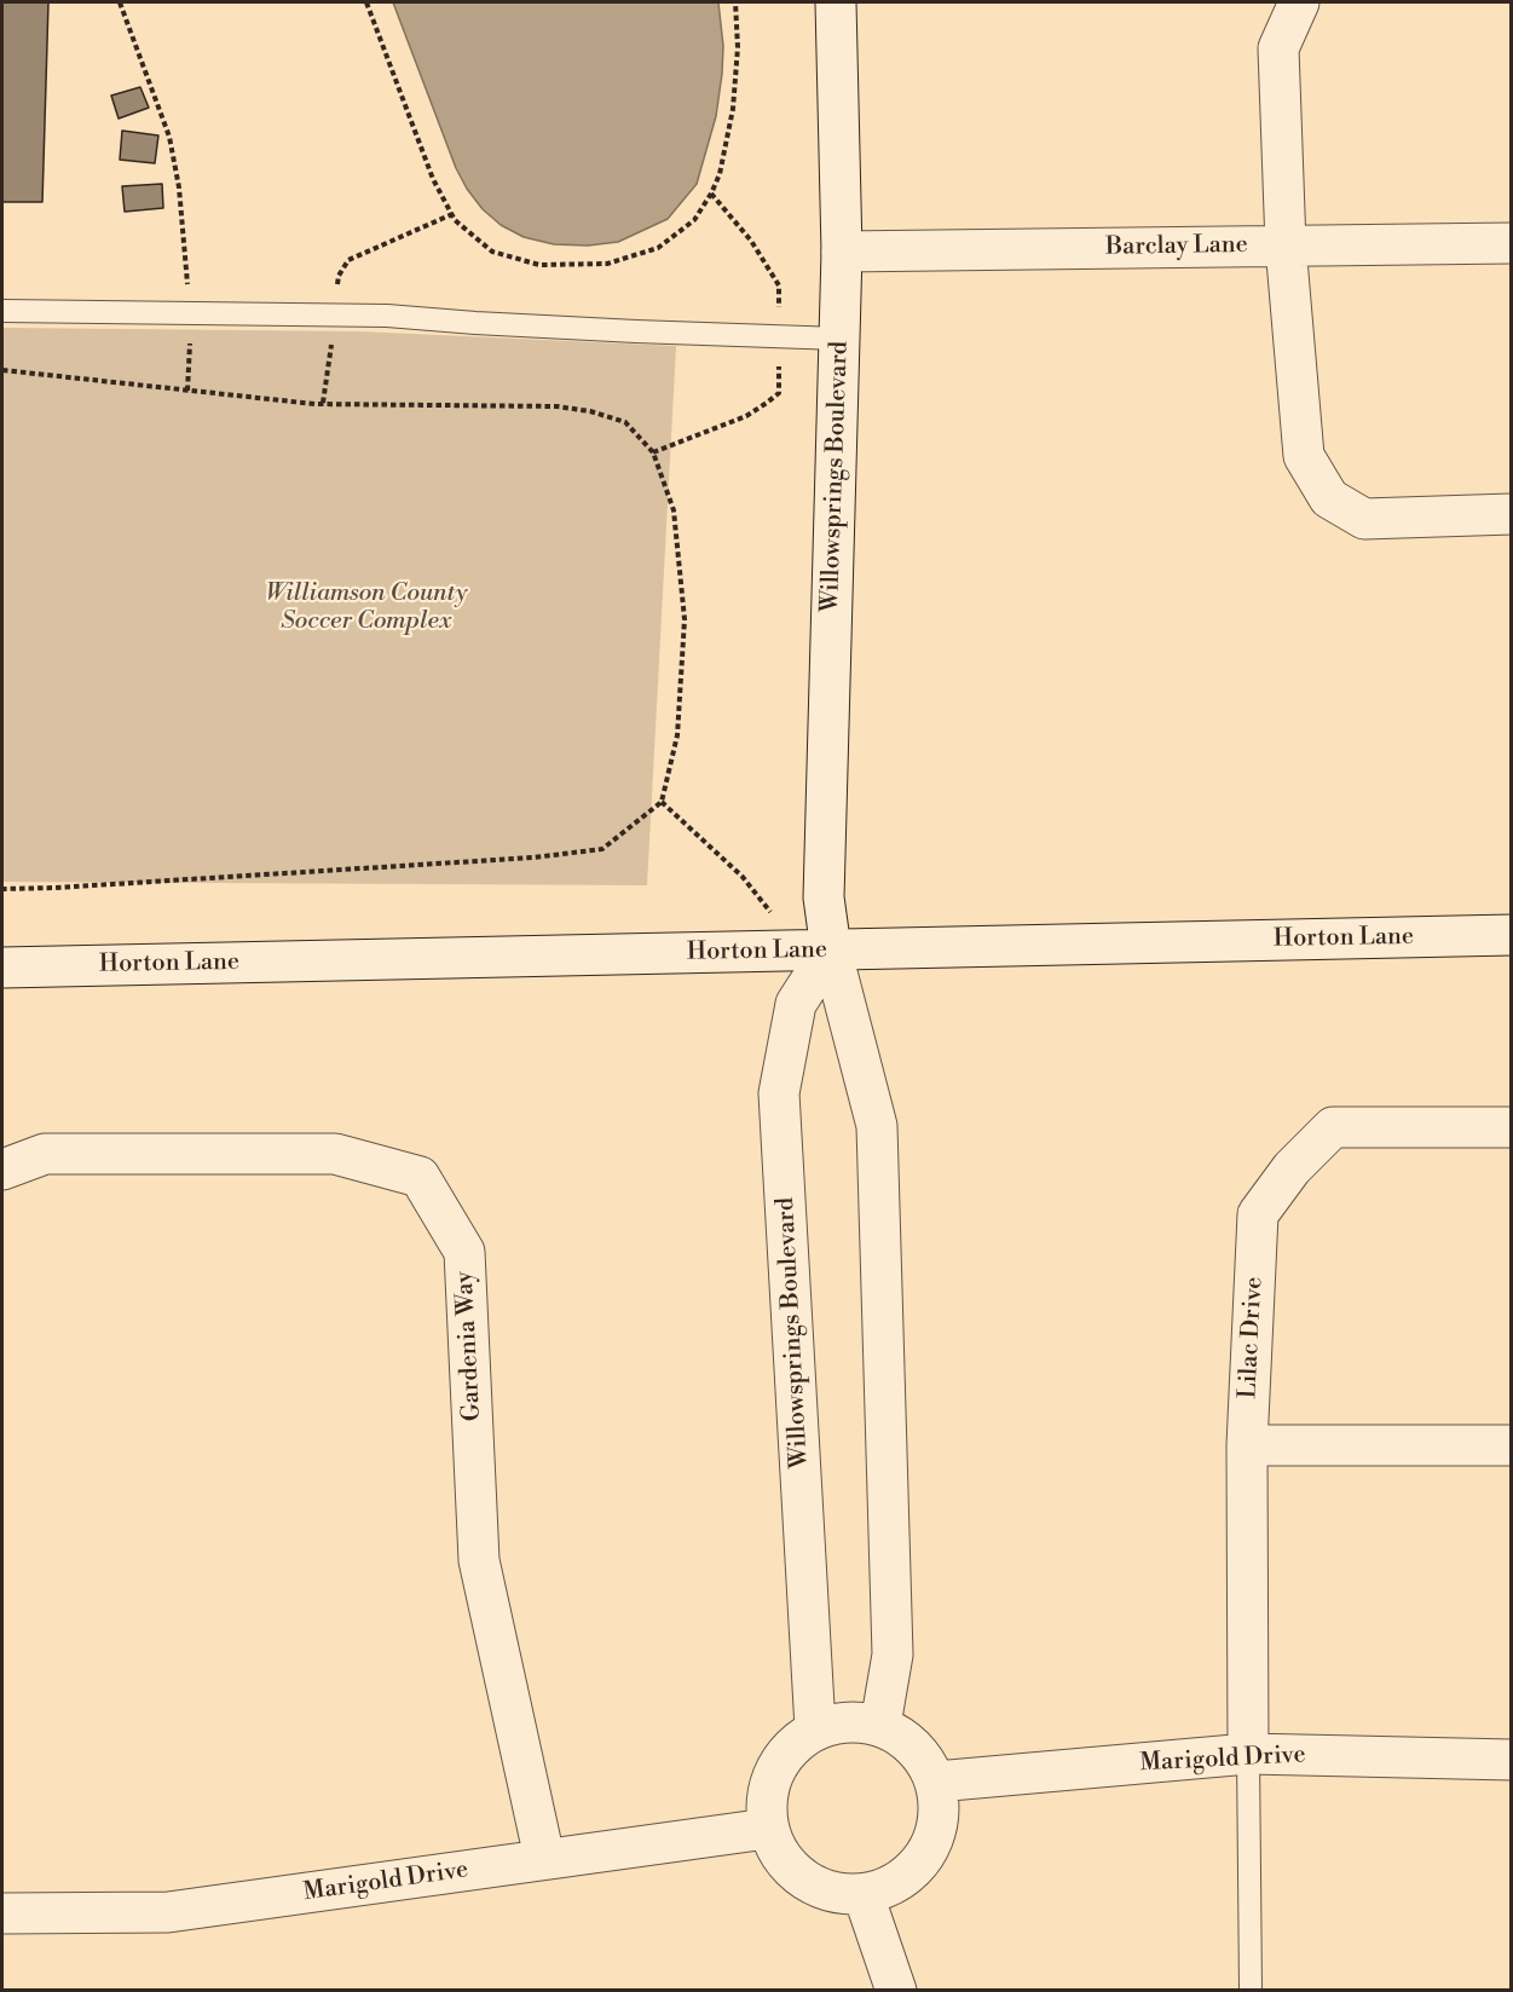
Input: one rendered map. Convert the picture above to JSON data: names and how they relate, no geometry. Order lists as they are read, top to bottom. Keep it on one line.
{"streets":{"street":["Barclay Lane","Willowsprings Boulevard","Horton Lane","Lilac Drive","Gardenia Way","Marigold Drive"]},"crossings":[["Barclay Lane","Willowsprings Boulevard"],["Willowsprings Boulevard","Horton Lane"],["Willowsprings Boulevard","Marigold Drive"],["Lilac Drive","Marigold Drive"],["Gardenia Way","Marigold Drive"]],"parks":["Williamson County Soccer Complex"]}
